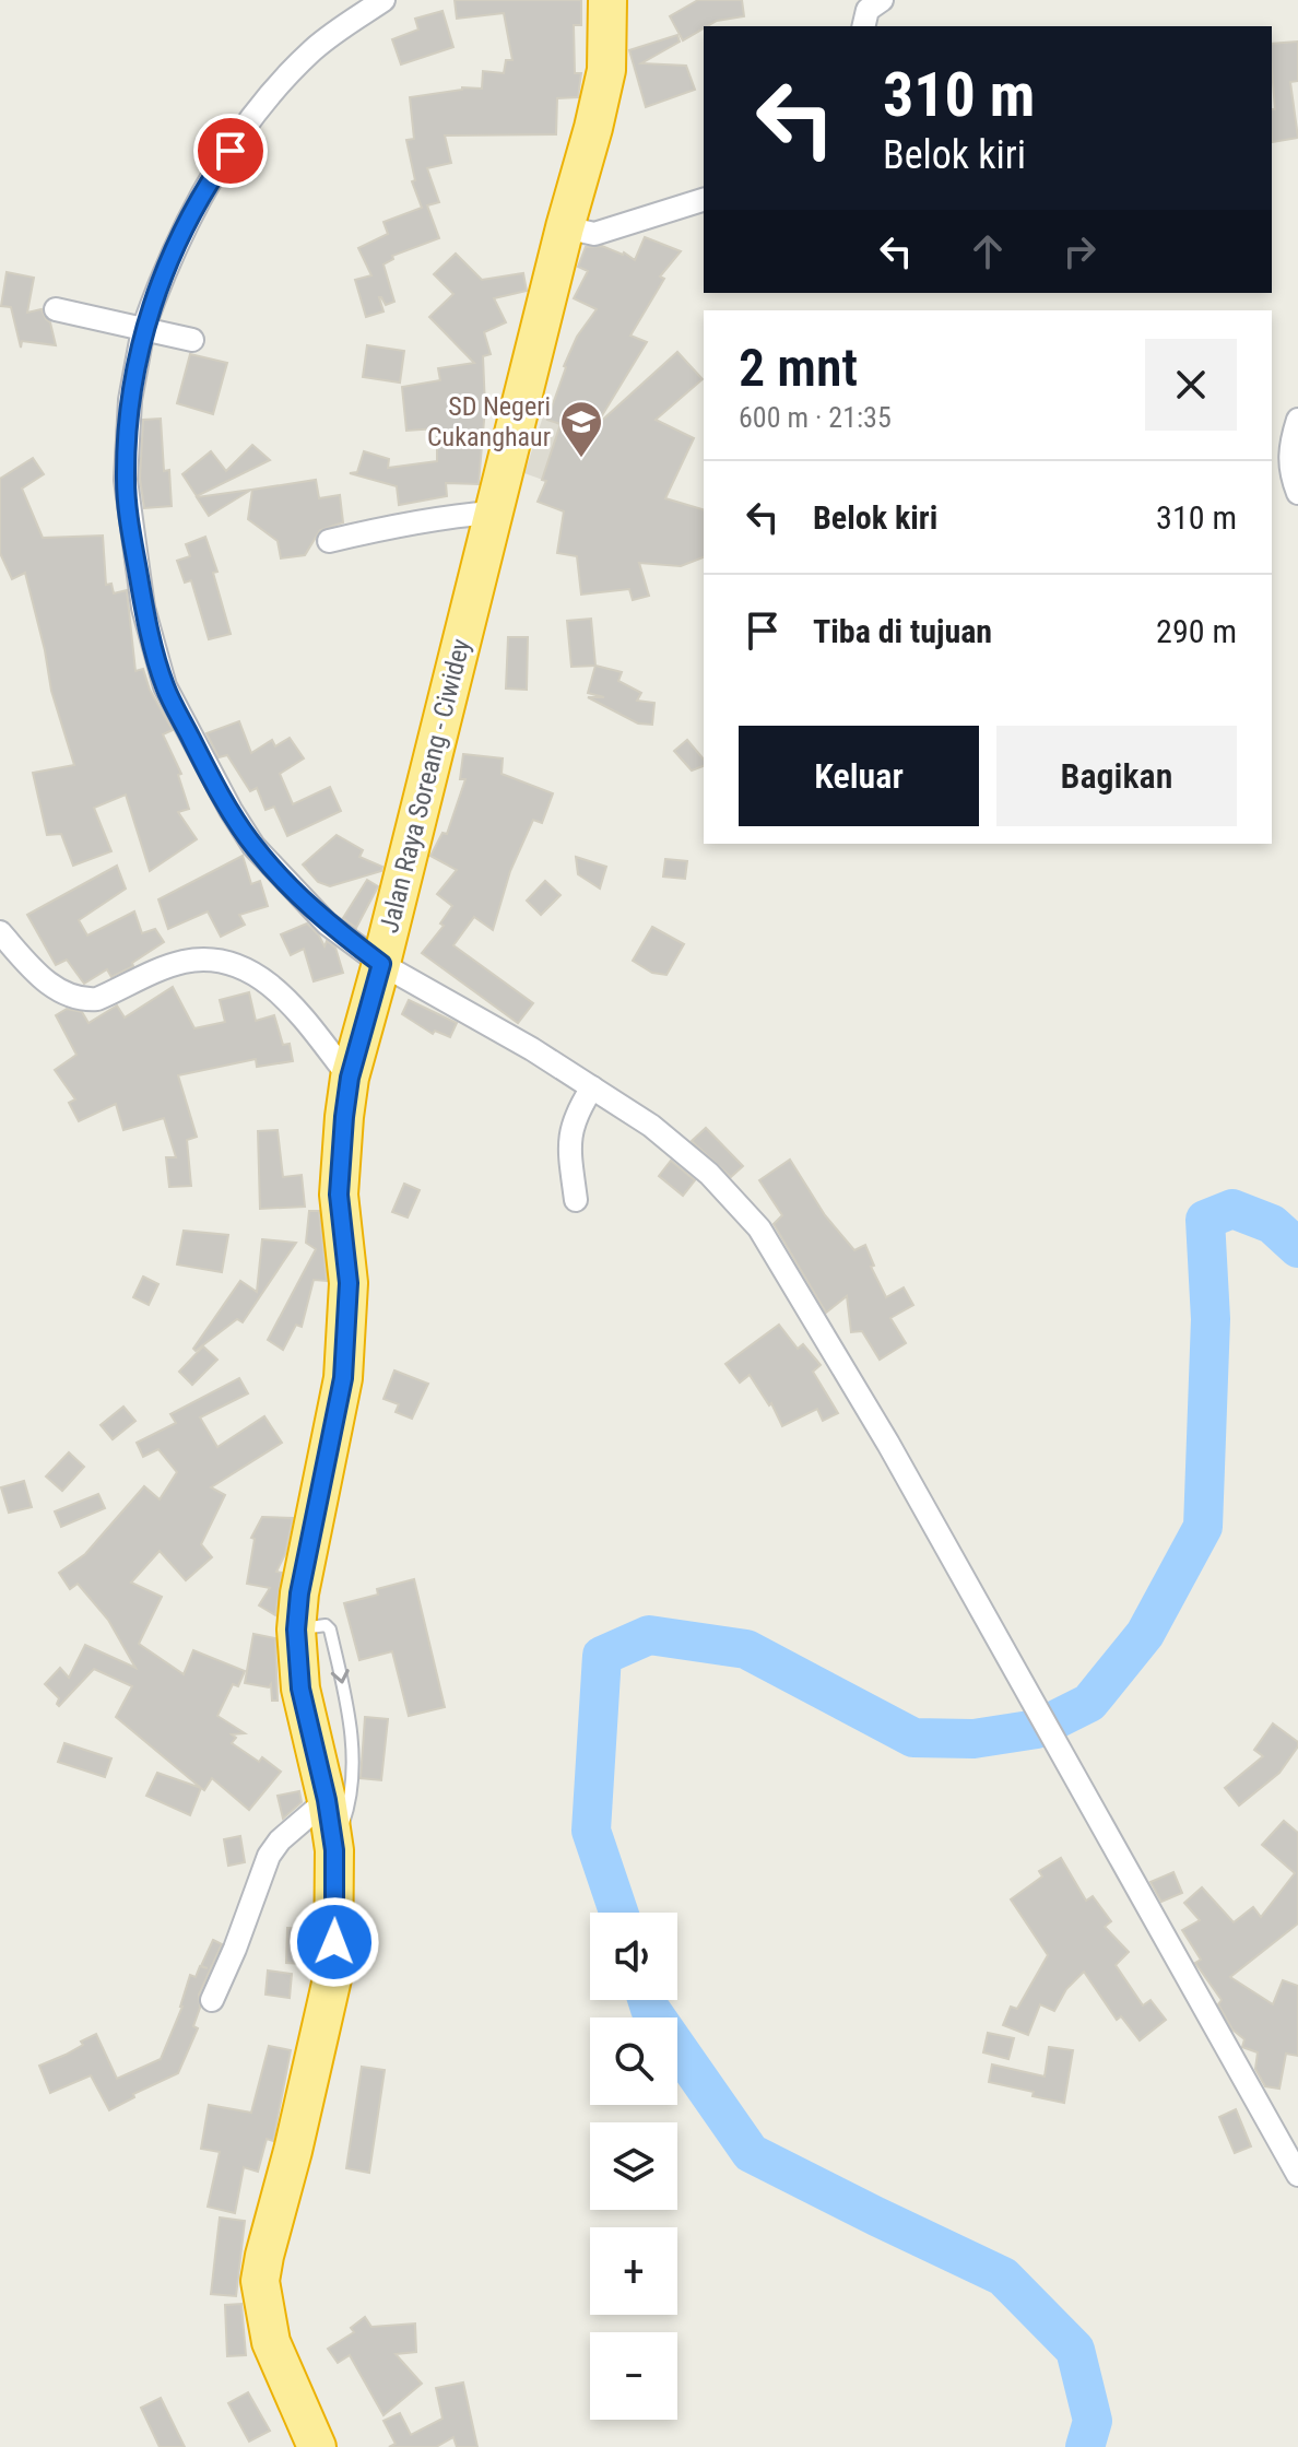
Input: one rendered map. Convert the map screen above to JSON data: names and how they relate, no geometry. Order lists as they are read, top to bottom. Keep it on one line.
{"streets":{"highway":["Jalan Raya Soreang - Ciwidey"]},"places":{"school or university":["SD Negeri Cukanghaur"]},"page":{"turn":["310 m","Belok kiri"],"heading":["2 mnt","600 m · 21:35"],"list":[{"name":"Belok kiri","value":"310 m"},{"name":"Tiba di tujuan","value":"290 m"}],"buttons":["Keluar","Bagikan"],"map_buttons":["+","−"]}}
